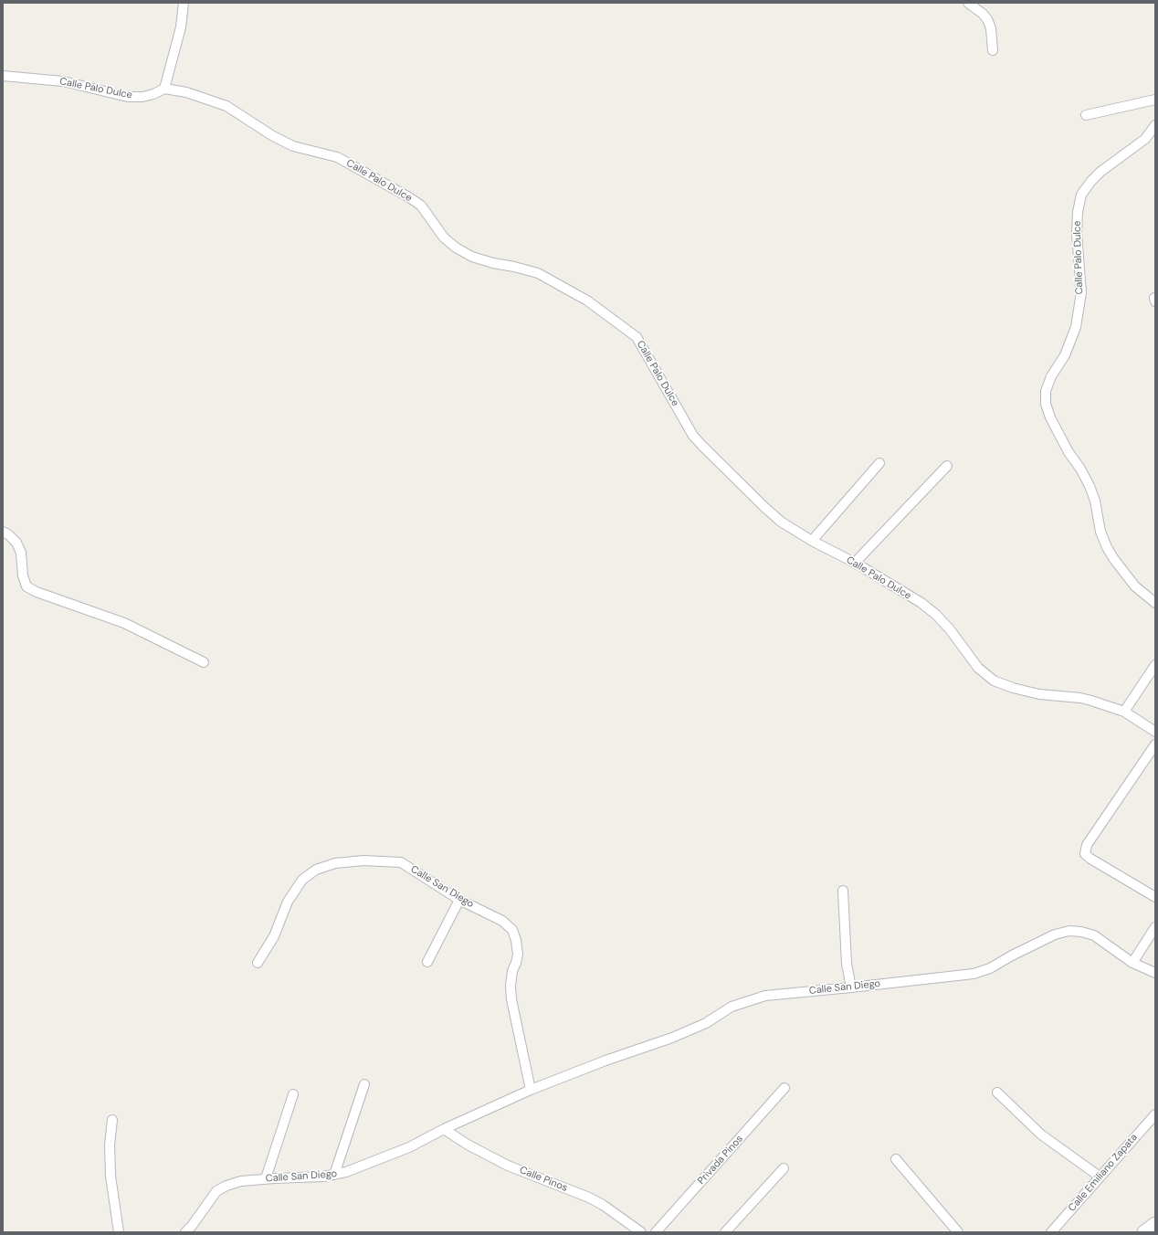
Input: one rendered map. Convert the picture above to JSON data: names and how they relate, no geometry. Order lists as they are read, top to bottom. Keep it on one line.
{"streets":{"street":["Calle Palo Dulce","Calle San Diego","Privada Pinos","Calle Emiliano Zapata","Calle Pinos"]},"crossings":[["Calle San Diego","Calle Pinos"]]}
